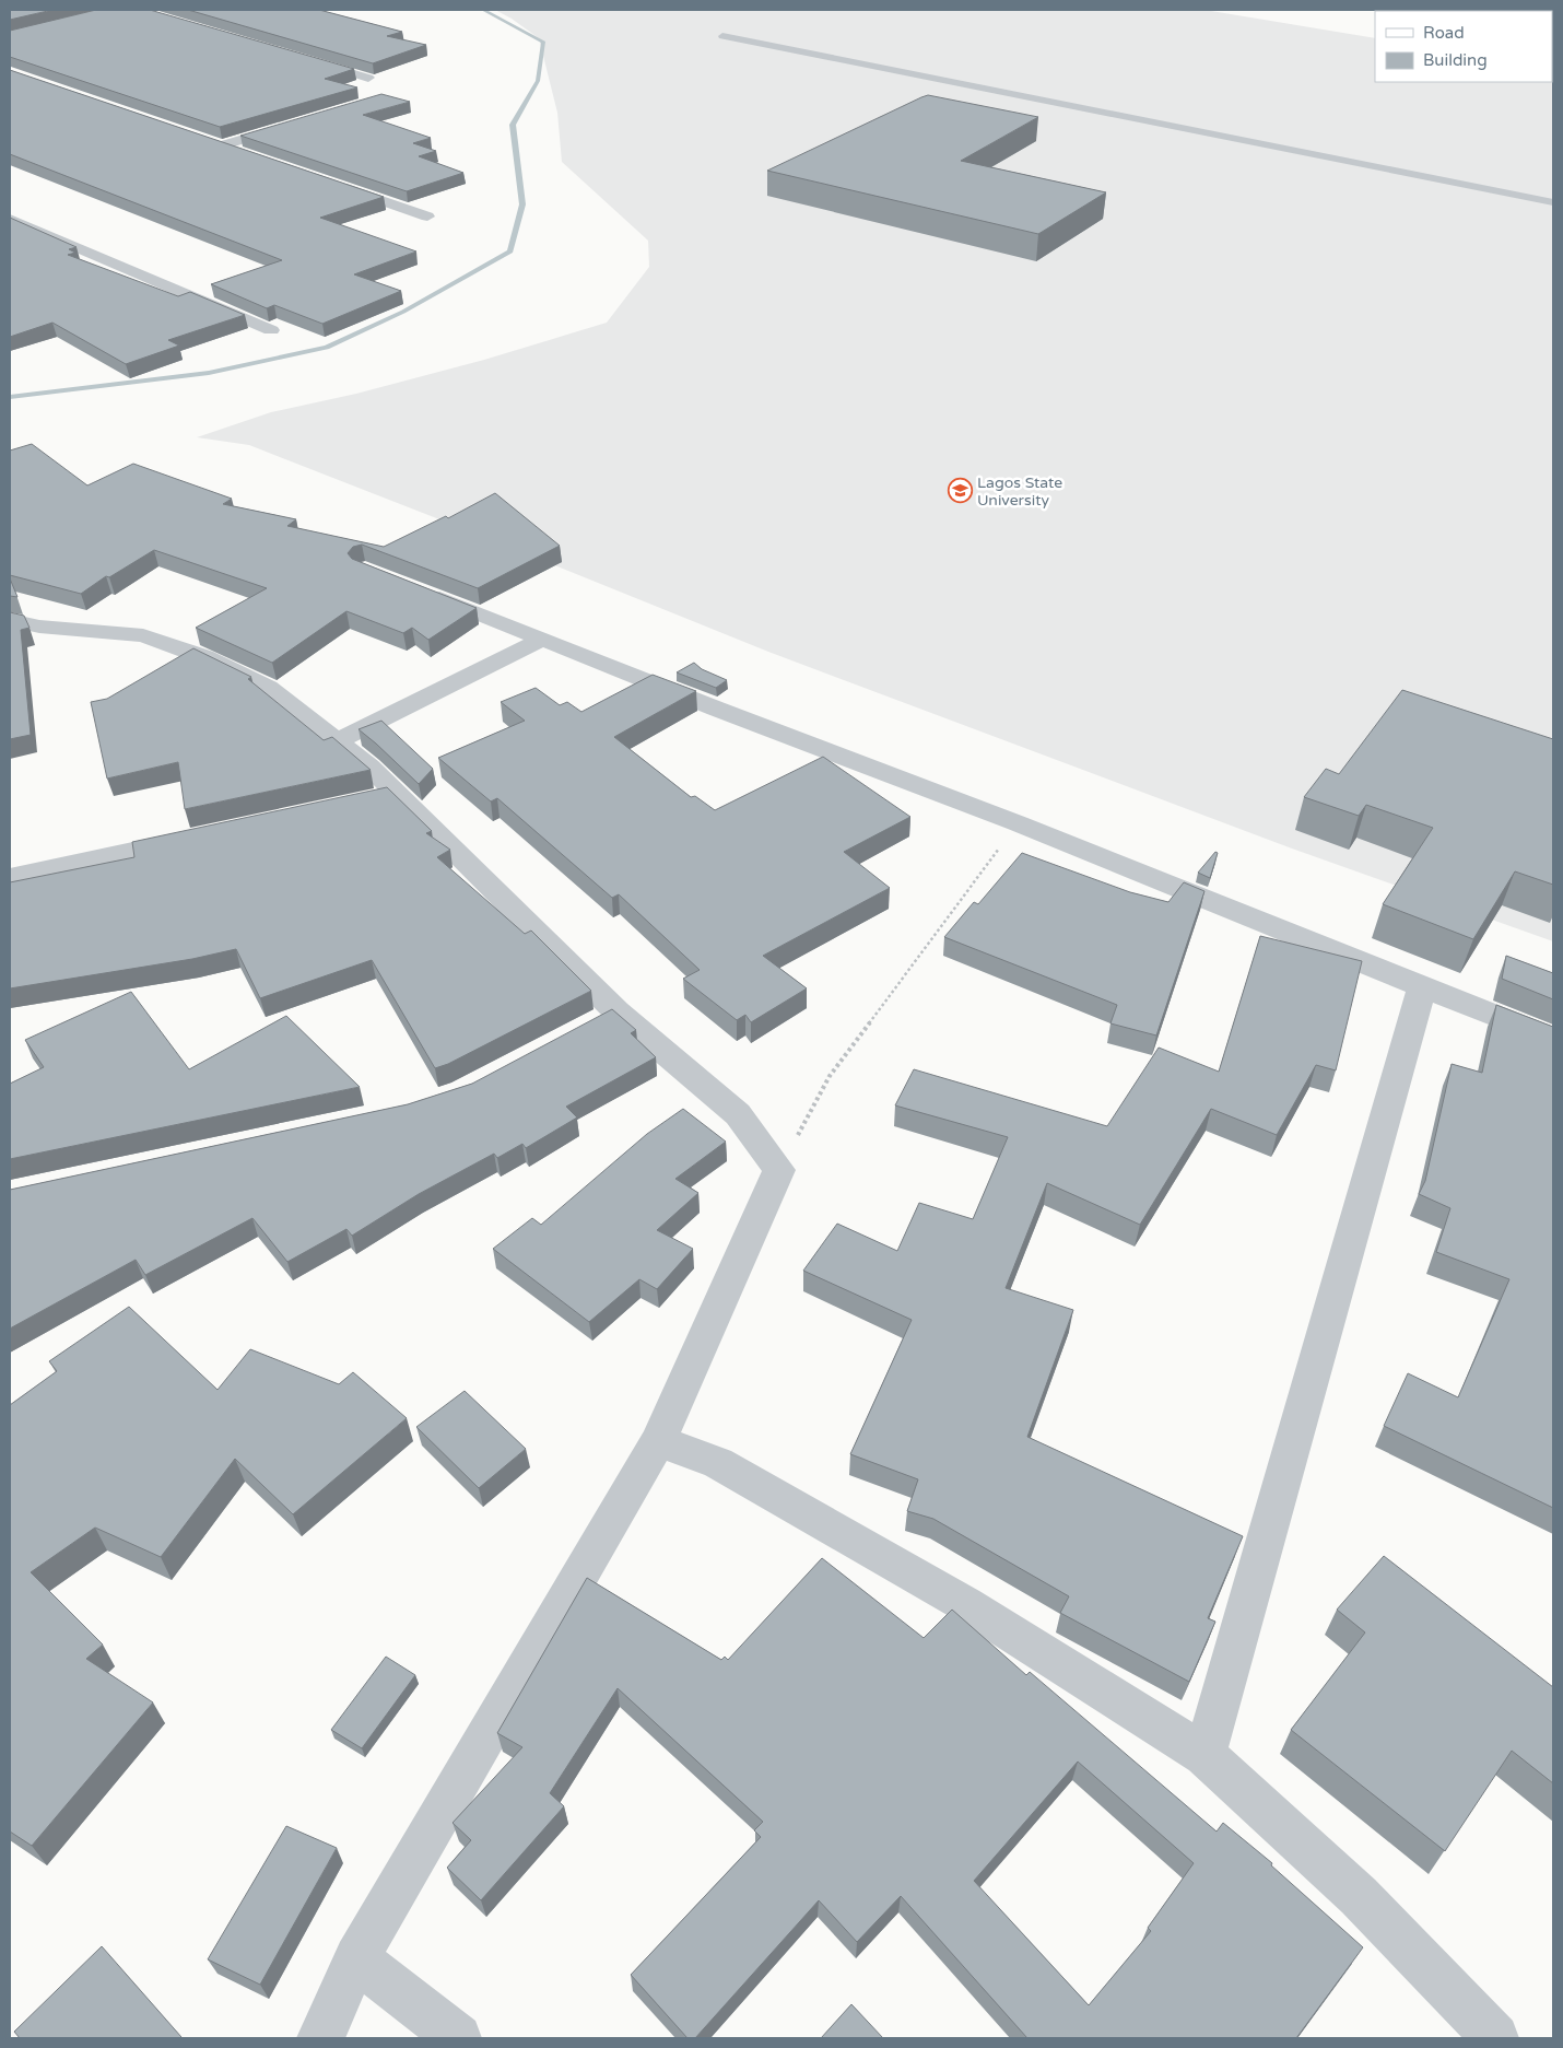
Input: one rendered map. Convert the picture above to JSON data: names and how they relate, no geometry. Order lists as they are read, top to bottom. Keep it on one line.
{"places":{"school or university":["Lagos State University"]},"legend":["Road","Building"]}
